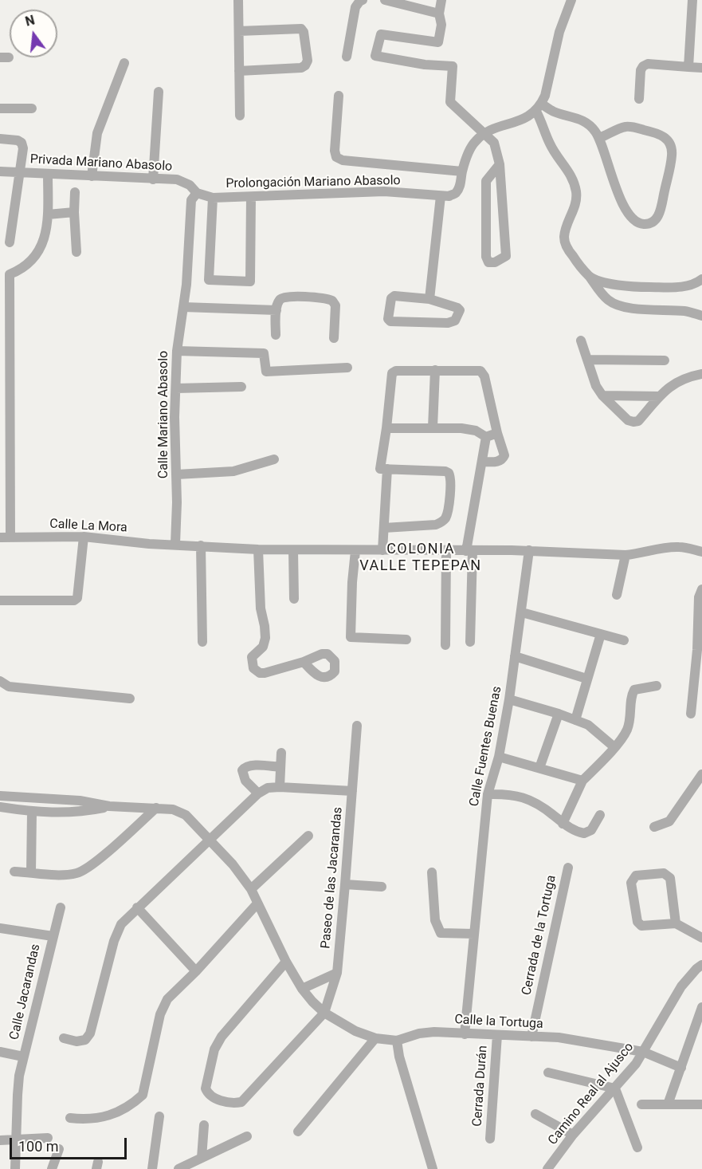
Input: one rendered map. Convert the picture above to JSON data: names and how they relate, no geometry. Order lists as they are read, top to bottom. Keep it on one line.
{"streets":{"street":["Privada Mariano Abasolo","Prolongación Mariano Abasolo","Calle Mariano Abasolo","Calle La Mora","Calle Fuentes Buenas","Paseo de las Jacarandas","Cerrada de la Tortuga","Calle Jacarandas","Calle la Tortuga","Cerrada Durán","Camino Real al Ajusco"]},"crossings":[["Privada Mariano Abasolo","Prolongación Mariano Abasolo"],["Privada Mariano Abasolo","Calle Mariano Abasolo"],["Prolongación Mariano Abasolo","Calle Mariano Abasolo"],["Calle Mariano Abasolo","Calle La Mora"],["Calle Fuentes Buenas","Calle la Tortuga"],["Paseo de las Jacarandas","Calle la Tortuga"],["Cerrada de la Tortuga","Calle la Tortuga"],["Calle la Tortuga","Cerrada Durán"],["Calle la Tortuga","Camino Real al Ajusco"]],"districts":["COLONIA VALLE TEPEPAN"],"scale_bar":"100 m","north":"top"}
